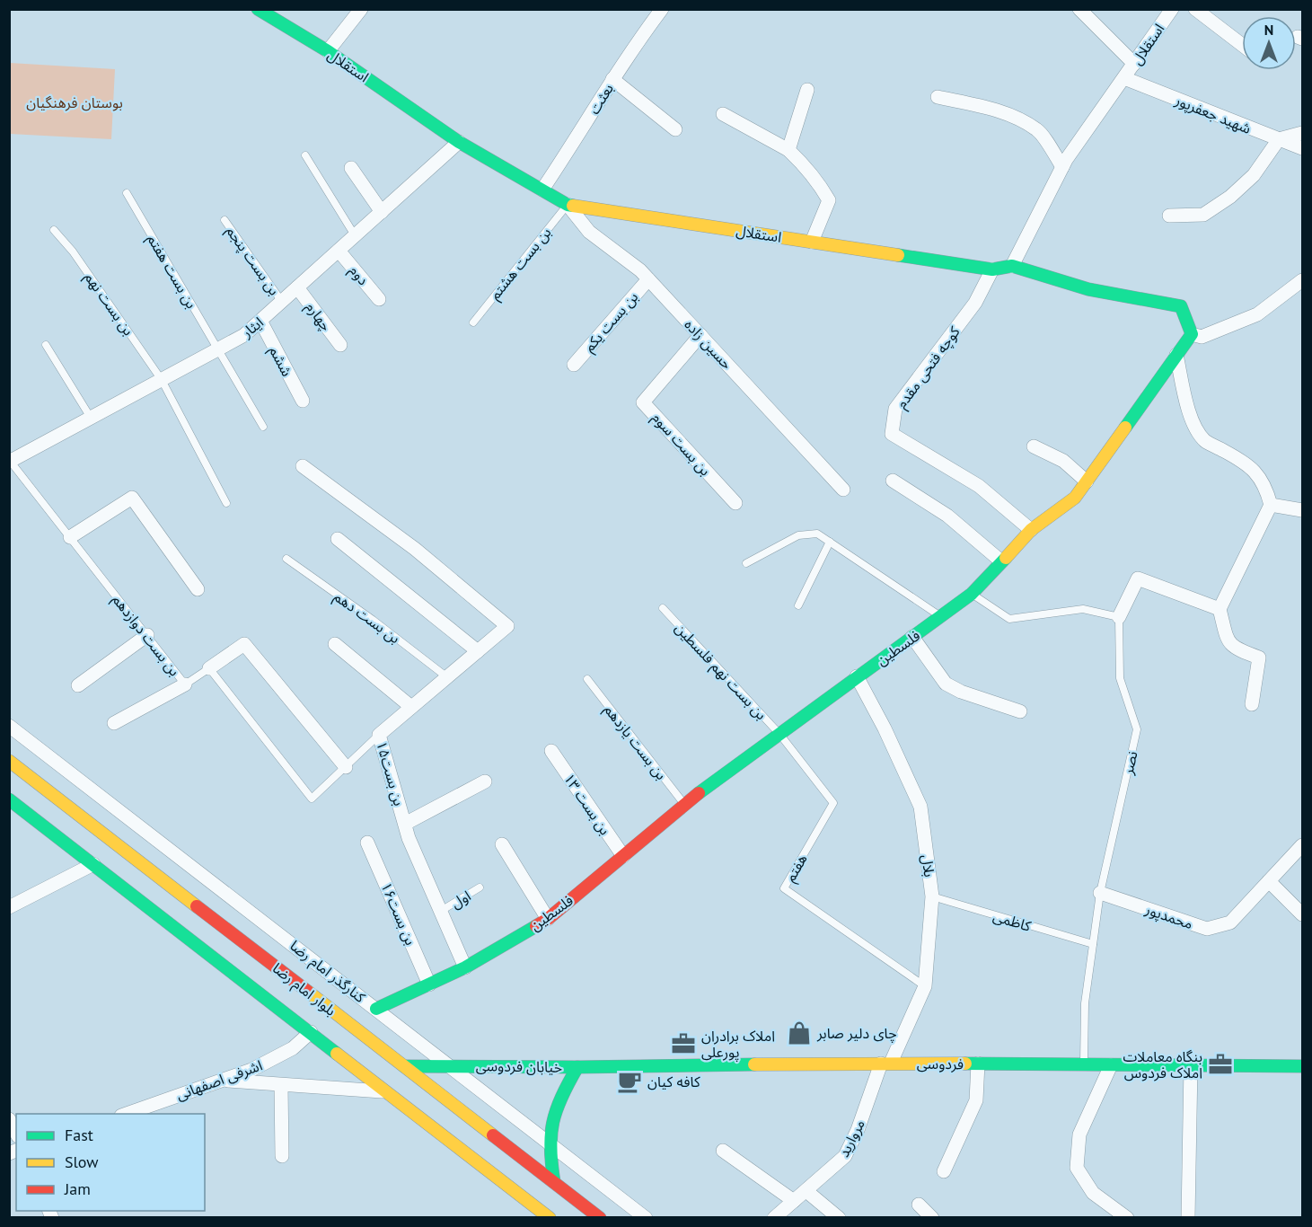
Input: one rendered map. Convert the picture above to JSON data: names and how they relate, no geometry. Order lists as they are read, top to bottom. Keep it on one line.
{"streets":{"main road":["استقلال","فلسطین","بلوار امام رضا","فردوسی","خیابان فردوسی"],"street":["بعثت","شهید جعفرپور","دوم","چهارم","بن بست یکم","ایثار","حسین زاده","ششم","کوچه فتحی مقدم","بن بست سوم","بن بست۱۵","بن بست ۱۳","بلال","بن بست۱۶","محمدپور","کنارگذر امام رضا","اشرفی اصفهانی","مروارید"],"lane":["بن بست پنجم","بن بست هشتم","بن بست هفتم","بن بست نهم","بن بست دهم","بن بست دوازدهم","بن بست نهم فلسطین","بن بست یازدهم","نصر","هفتم","اول","کاظمی"]},"crossings":[["استقلال","بعثت"],["استقلال","شهید جعفرپور"],["استقلال","بن بست هشتم"],["استقلال","ایثار"],["استقلال","حسین زاده"],["استقلال","کوچه فتحی مقدم"],["بن بست پنجم","ایثار"],["بن بست هشتم","حسین زاده"],["بن بست هفتم","ایثار"],["دوم","ایثار"],["بن بست نهم","ایثار"],["چهارم","ایثار"],["بن بست یکم","حسین زاده"],["ایثار","ششم"],["ایثار","بن بست دوازدهم"],["حسین زاده","بن بست سوم"],["کوچه فتحی مقدم","فلسطین"],["بن بست دهم","بن بست۱۵"],["فلسطین","بن بست نهم فلسطین"],["فلسطین","بن بست یازدهم"],["فلسطین","بن بست۱۵"],["فلسطین","بن بست ۱۳"],["فلسطین","بلال"],["فلسطین","هفتم"],["فلسطین","بن بست۱۶"],["فلسطین","کنارگذر امام رضا"],["بن بست نهم فلسطین","هفتم"],["نصر","محمدپور"],["نصر","کاظمی"],["نصر","فردوسی"],["بن بست۱۵","اول"],["بلال","هفتم"],["بلال","کاظمی"],["بلال","فردوسی"],["بلال","مروارید"],["کنارگذر امام رضا","خیابان فردوسی"],["بلوار امام رضا","خیابان فردوسی"],["بلوار امام رضا","اشرفی اصفهانی"],["فردوسی","خیابان فردوسی"],["فردوسی","مروارید"]],"parks":["بوستان فرهنگیان"],"places":{"shop":["چای دلیر صابر"],"office":["املاک برادران پورعلی","بنگاه معاملات املاک فردوس"],"cafe":["کافه کیان"]},"legend":["Fast","Slow","Jam"],"north":"top"}
